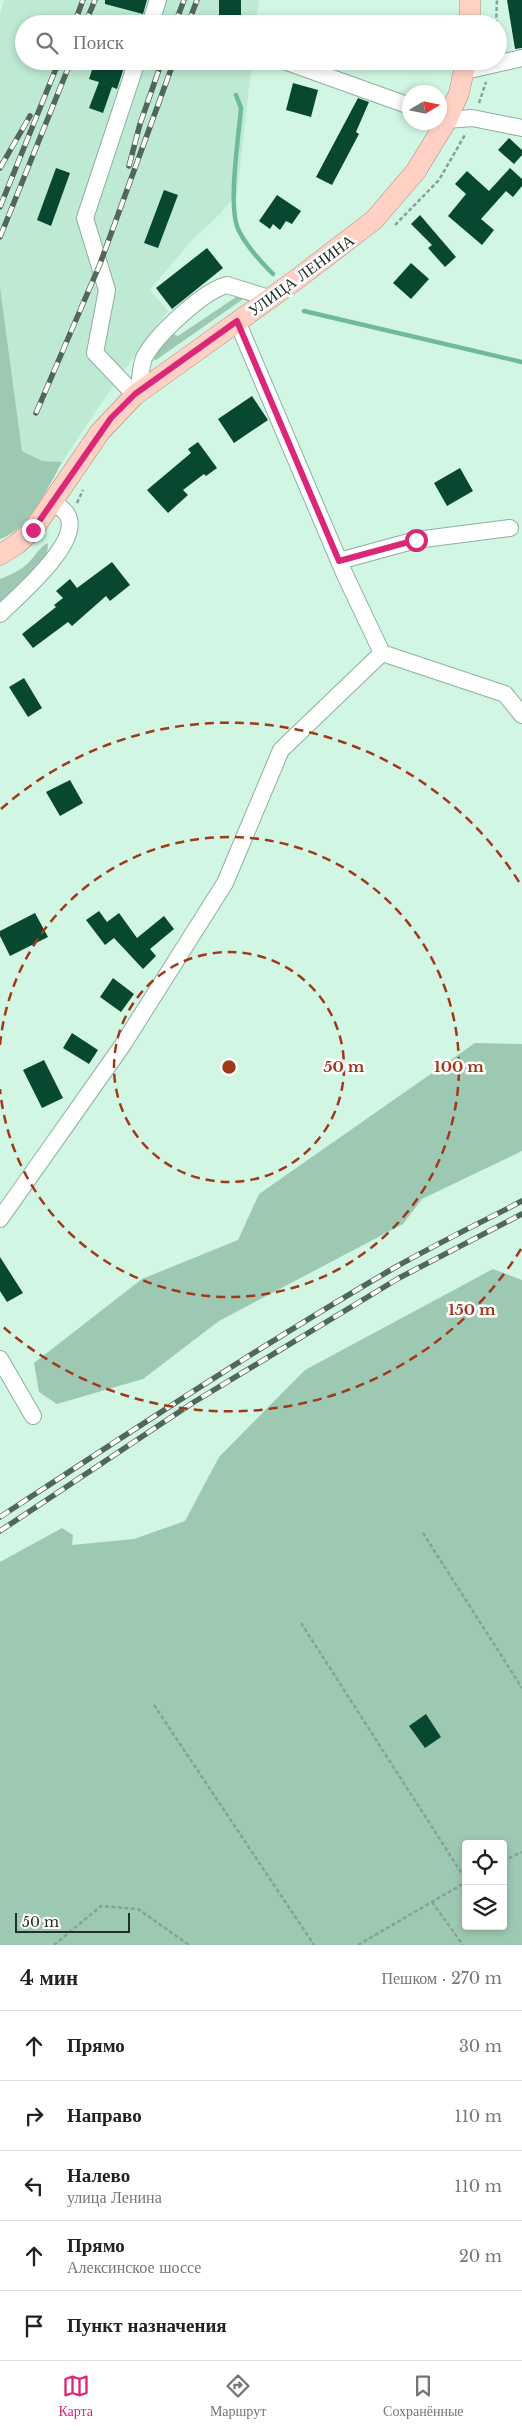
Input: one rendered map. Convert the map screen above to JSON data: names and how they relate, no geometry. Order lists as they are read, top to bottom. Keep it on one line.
{"streets":{"main road":["УЛИЦА ЛЕНИНА"]},"scale_bar":"50 m","north":"right","page":{"search":"Поиск","scale":"50 m","heading":["4 мин","Пешком · 270 m"],"list":[["Прямо","30 m"],["Направо","110 m"],["Налево","улица Ленина","110 m"],["Прямо","Алексинское шоссе","20 m"],"Пункт назначения"],"nav":["Карта","Маршрут","Сохранённые"]},"rings":["50 m","100 m","150 m"]}
